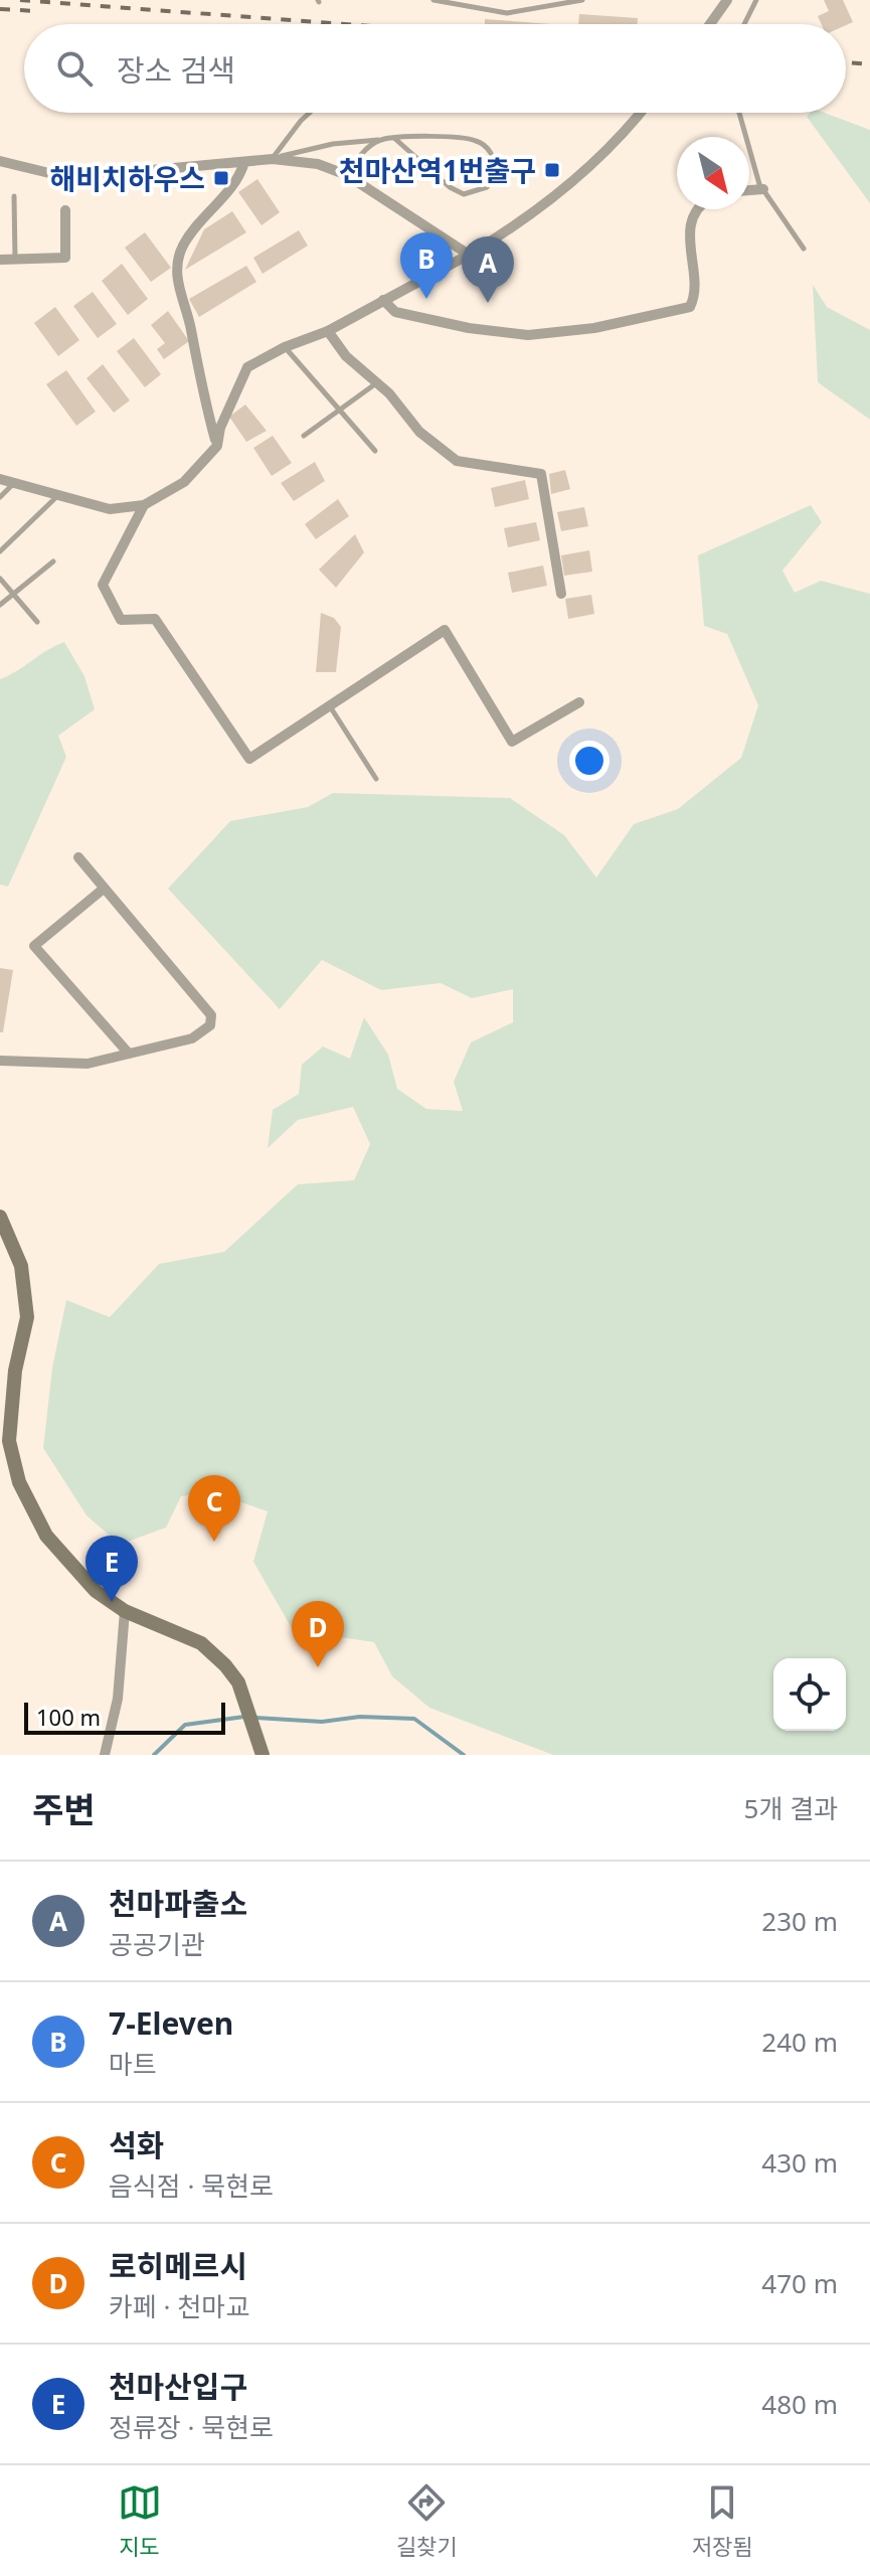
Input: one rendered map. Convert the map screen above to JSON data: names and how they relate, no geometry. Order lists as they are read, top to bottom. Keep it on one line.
{"places":{"transit":["천마산역1번출구","해비치하우스"]},"scale_bar":"100 m","north":"bottom right","page":{"search":"장소 검색","pins":["B","A","C","E","D"],"scale":"100 m","heading":["주변","5개 결과"],"list":[{"mark":"A","name":"천마파출소","note":"공공기관","value":"230 m"},{"mark":"B","name":"7-Eleven","note":"마트","value":"240 m"},{"mark":"C","name":"석화","note":"음식점 · 묵현로","value":"430 m"},{"mark":"D","name":"로히메르시","note":"카페 · 천마교","value":"470 m"},{"mark":"E","name":"천마산입구","note":"정류장 · 묵현로","value":"480 m"}],"nav":["지도","길찾기","저장됨"]}}
